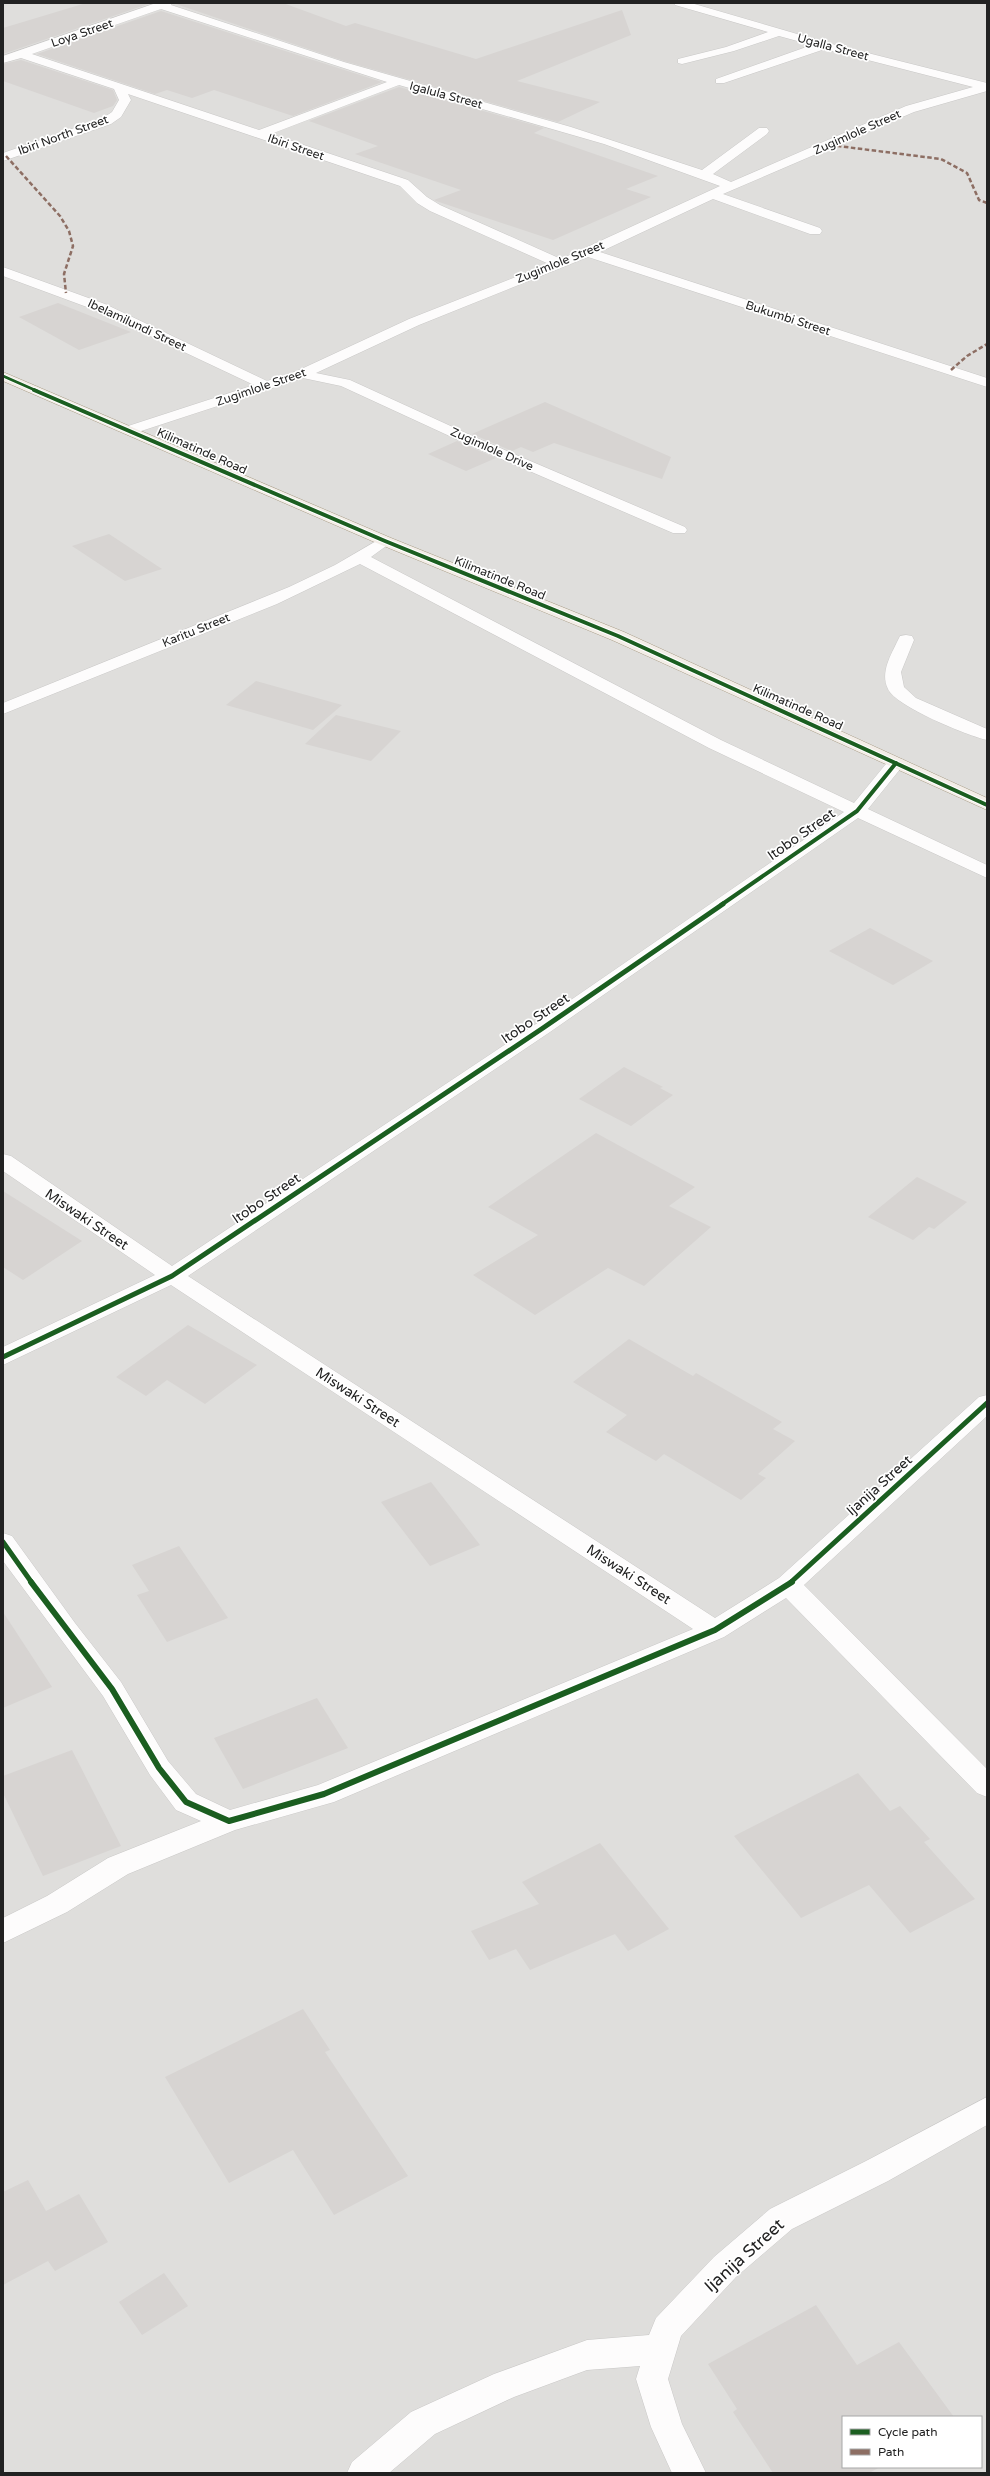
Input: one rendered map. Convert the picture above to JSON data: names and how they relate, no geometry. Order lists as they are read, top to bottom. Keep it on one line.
{"streets":{"main road":["Kilimatinde Road"],"street":["Loya Street","Ugalla Street","Igalula Street","Zugimlole Street","Ibiri North Street","Ibiri Street","Bukumbi Street","Ibelamilundi Street","Zugimlole Drive","Karitu Street","Itobo Street","Miswaki Street","Ijanija Street"]},"crossings":[["Loya Street","Igalula Street"],["Loya Street","Ibiri Street"],["Ugalla Street","Zugimlole Street"],["Igalula Street","Zugimlole Street"],["Zugimlole Street","Ibiri Street"],["Zugimlole Street","Bukumbi Street"],["Zugimlole Street","Ibelamilundi Street"],["Zugimlole Street","Zugimlole Drive"],["Zugimlole Street","Kilimatinde Road"],["Ibiri North Street","Ibiri Street"],["Kilimatinde Road","Karitu Street"],["Kilimatinde Road","Itobo Street"],["Itobo Street","Miswaki Street"],["Miswaki Street","Ijanija Street"]],"legend":["Cycle path","Path"]}
